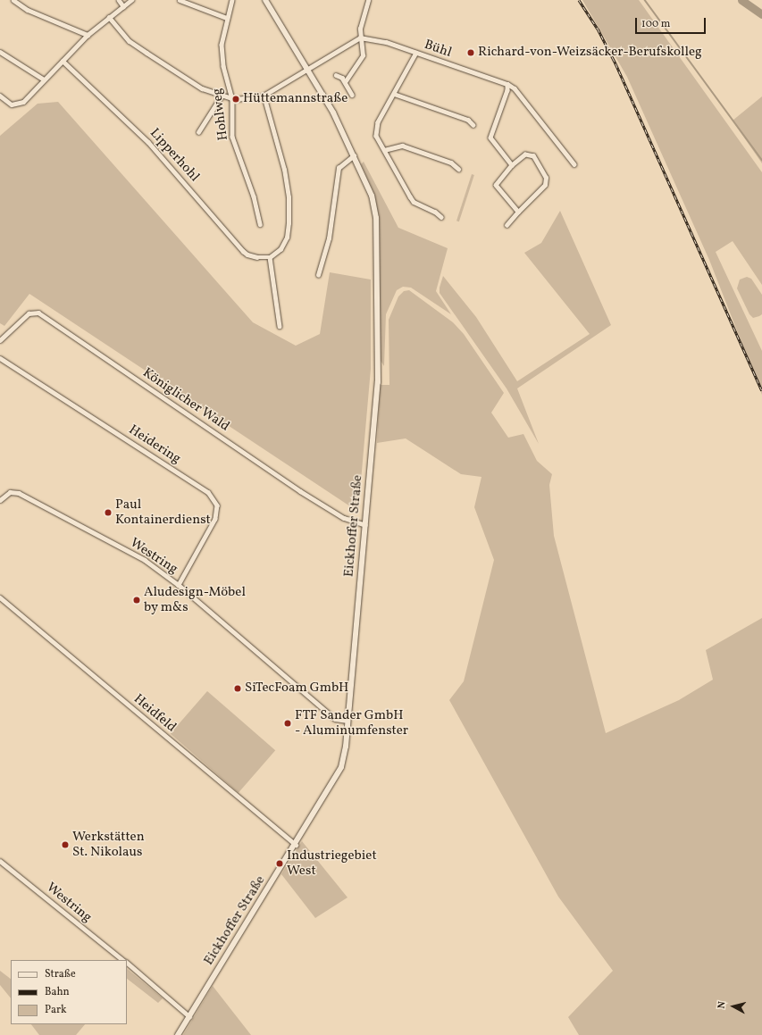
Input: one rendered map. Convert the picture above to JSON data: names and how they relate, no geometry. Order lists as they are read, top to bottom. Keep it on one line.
{"streets":{"main road":["Eickhoffer Straße"],"street":["Bühl","Hohlweg","Lipperhohl","Königlicher Wald","Heidering","Westring","Heidfeld"]},"crossings":[["Königlicher Wald","Eickhoffer Straße"],["Heidering","Westring"],["Eickhoffer Straße","Westring"],["Eickhoffer Straße","Heidfeld"]],"places":["Richard-von-Weizsäcker-Berufskolleg","Hüttemannstraße","Paul Kontainerdienst","Aludesign-Möbel by m&s","SiTecFoam GmbH","FTF Sander GmbH - Aluminumfenster","Werkstätten St. Nikolaus","Industriegebiet West"],"legend":["Straße","Bahn","Park"],"scale_bar":"100 m","north":"left"}
